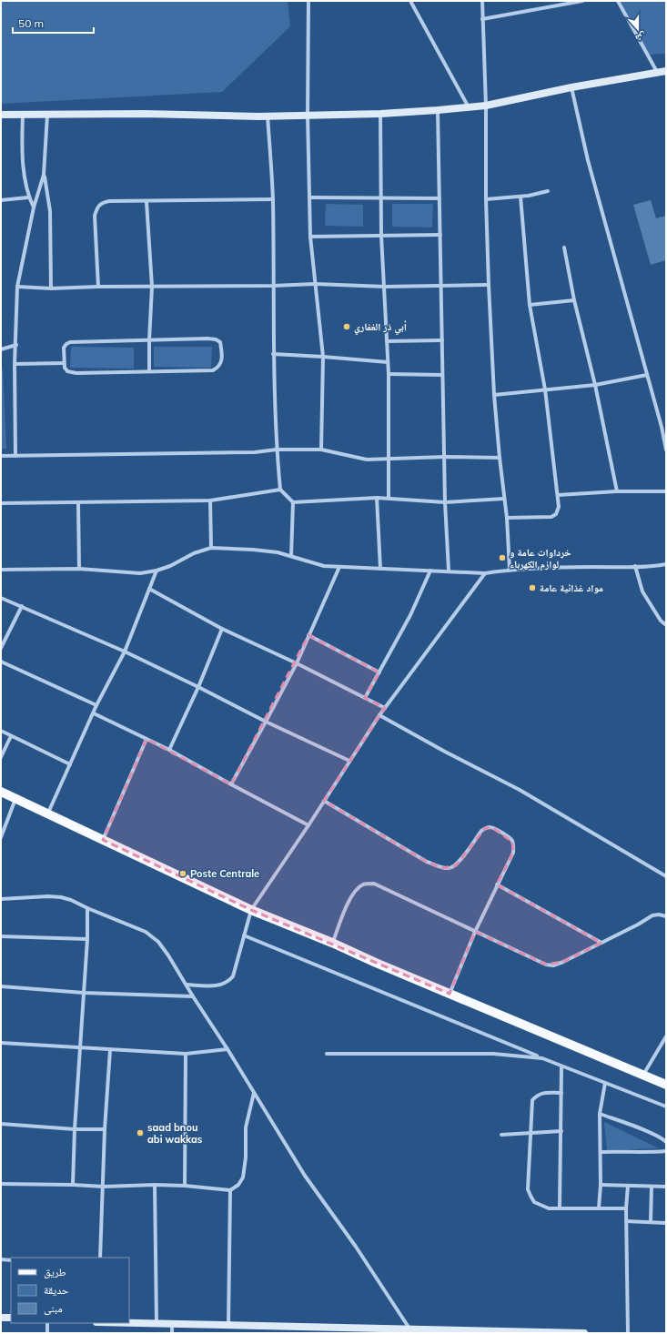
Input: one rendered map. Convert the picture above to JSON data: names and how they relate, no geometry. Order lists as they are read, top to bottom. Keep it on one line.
{"places":["أبي ذر الغفاري","خرداوات عامة و لوازم الكهرباء","مواد غذائية عامة","Poste Centrale","saad bnou abi wakkas"],"legend":["طريق","حديقة","مبنى"],"scale_bar":"50 m","north":"bottom"}
